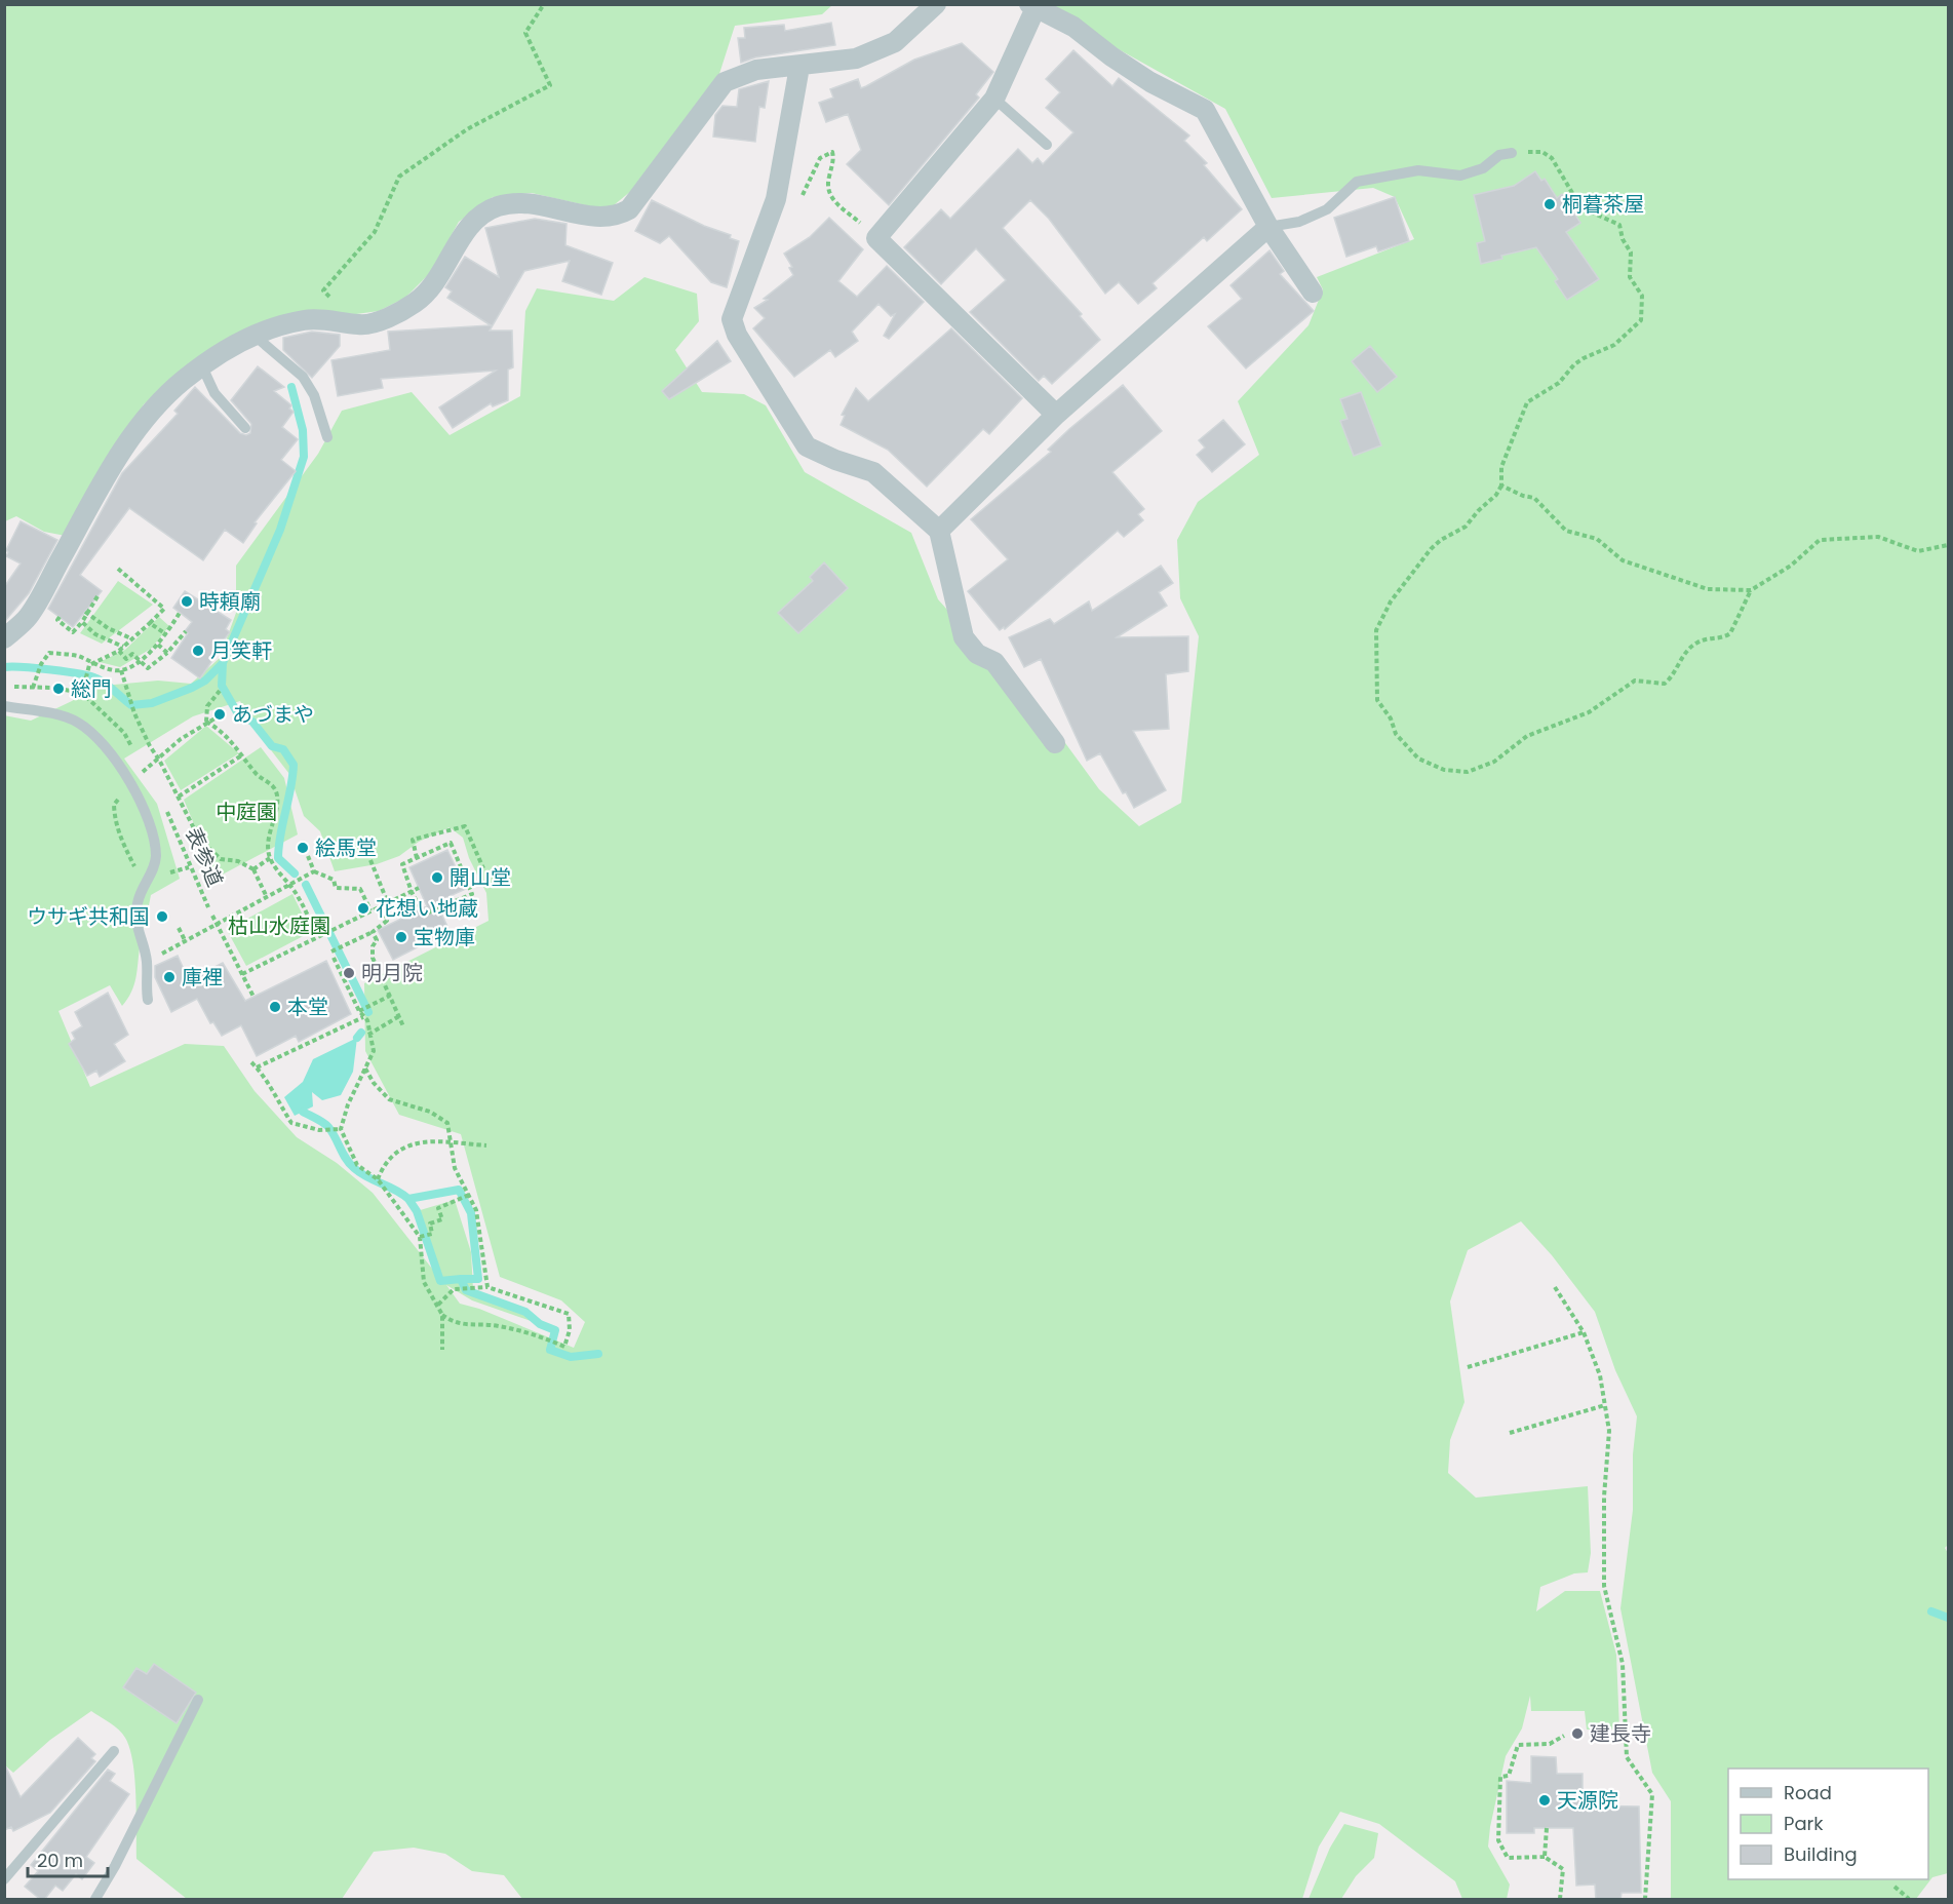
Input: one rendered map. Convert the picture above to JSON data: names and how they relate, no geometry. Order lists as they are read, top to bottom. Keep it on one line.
{"streets":{"path":["表参道"]},"parks":["中庭園","枯山水庭園"],"places":["桐暮茶屋","時頼廟","月笑軒","総門","あづまや","絵馬堂","開山堂","花想い地蔵","ウサギ共和国","宝物庫","明月院","庫裡","本堂","建長寺","天源院"],"legend":["Road","Park","Building"],"scale_bar":"20 m"}
